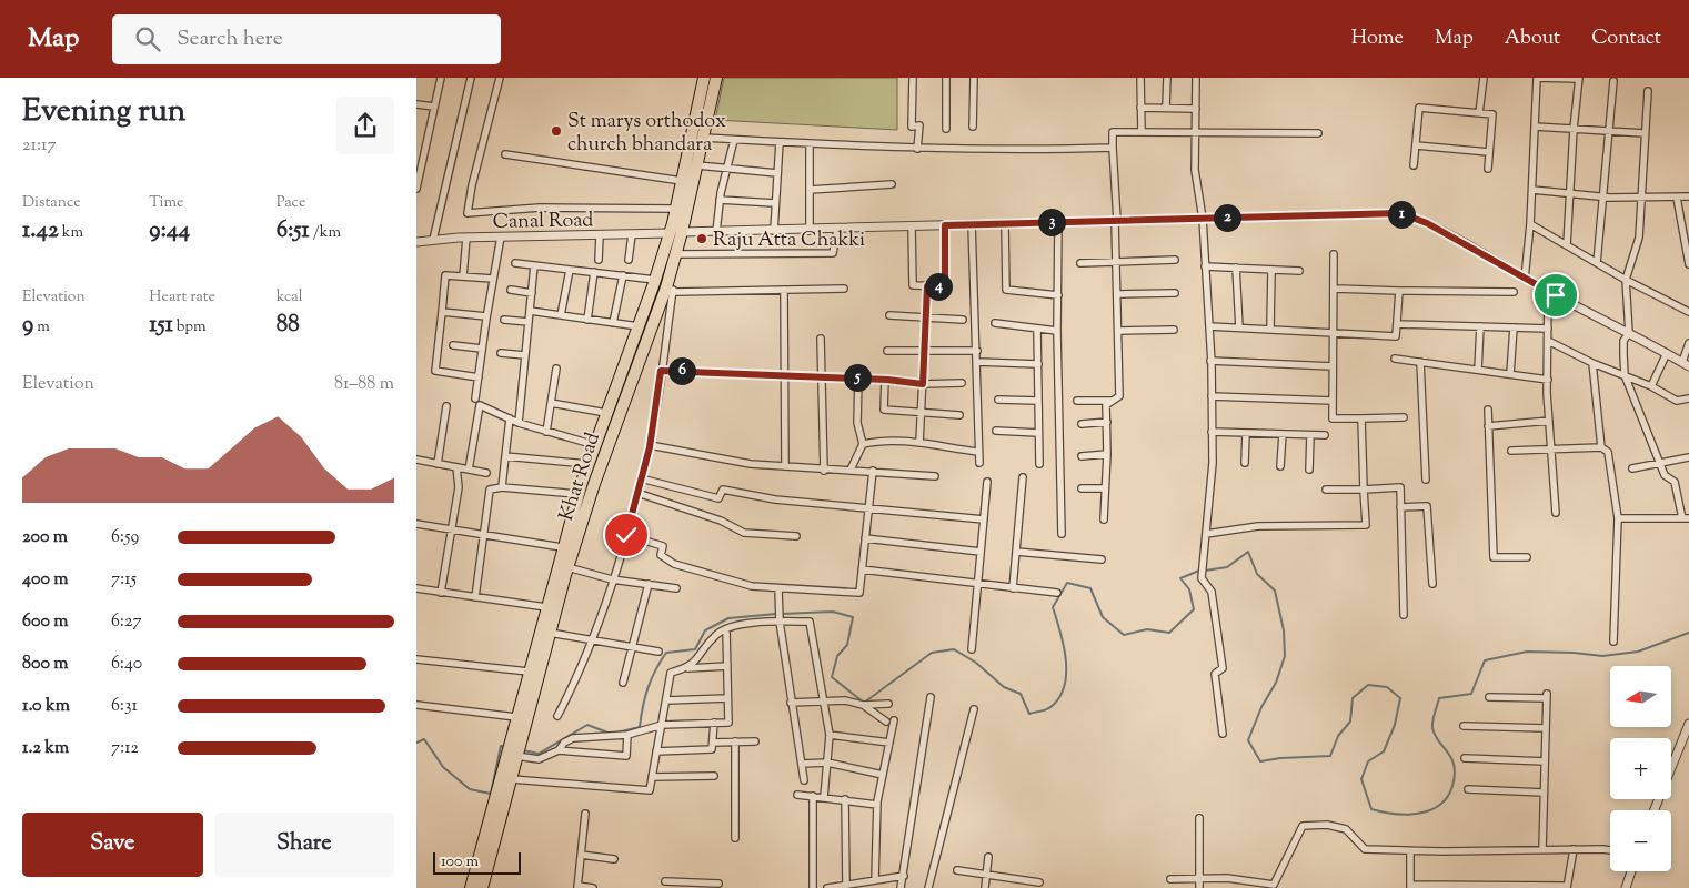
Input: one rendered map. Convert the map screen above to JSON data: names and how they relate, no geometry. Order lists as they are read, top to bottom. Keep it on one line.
{"streets":{"highway":["Khat Road"],"street":["Canal Road"]},"crossings":[["Canal Road","Khat Road"]],"places":["St marys orthodox church bhandara","Raju Atta Chakki"],"scale_bar":"100 m","north":"left","page":{"header":"Map","search":"Search here","nav":["Home","Map","About","Contact"],"heading":["Evening run","21:17"],"stats":[["Distance","1.42 km"],["Time","9:44"],["Pace","6:51 /km"],["Elevation","9 m"],["Heart rate","151 bpm"],["kcal","88"]],"pins":["1","2","3","4","6","5"],"chart":["Elevation","81–88 m"],"list":[{"name":"200 m","note":"6:59"},{"name":"400 m","note":"7:15"},{"name":"600 m","note":"6:27"},{"name":"800 m","note":"6:40"},{"name":"1.0 km","note":"6:31"},{"name":"1.2 km","note":"7:12"}],"map_buttons":["+","−"],"buttons":["Save","Share"],"scale":"100 m"}}
